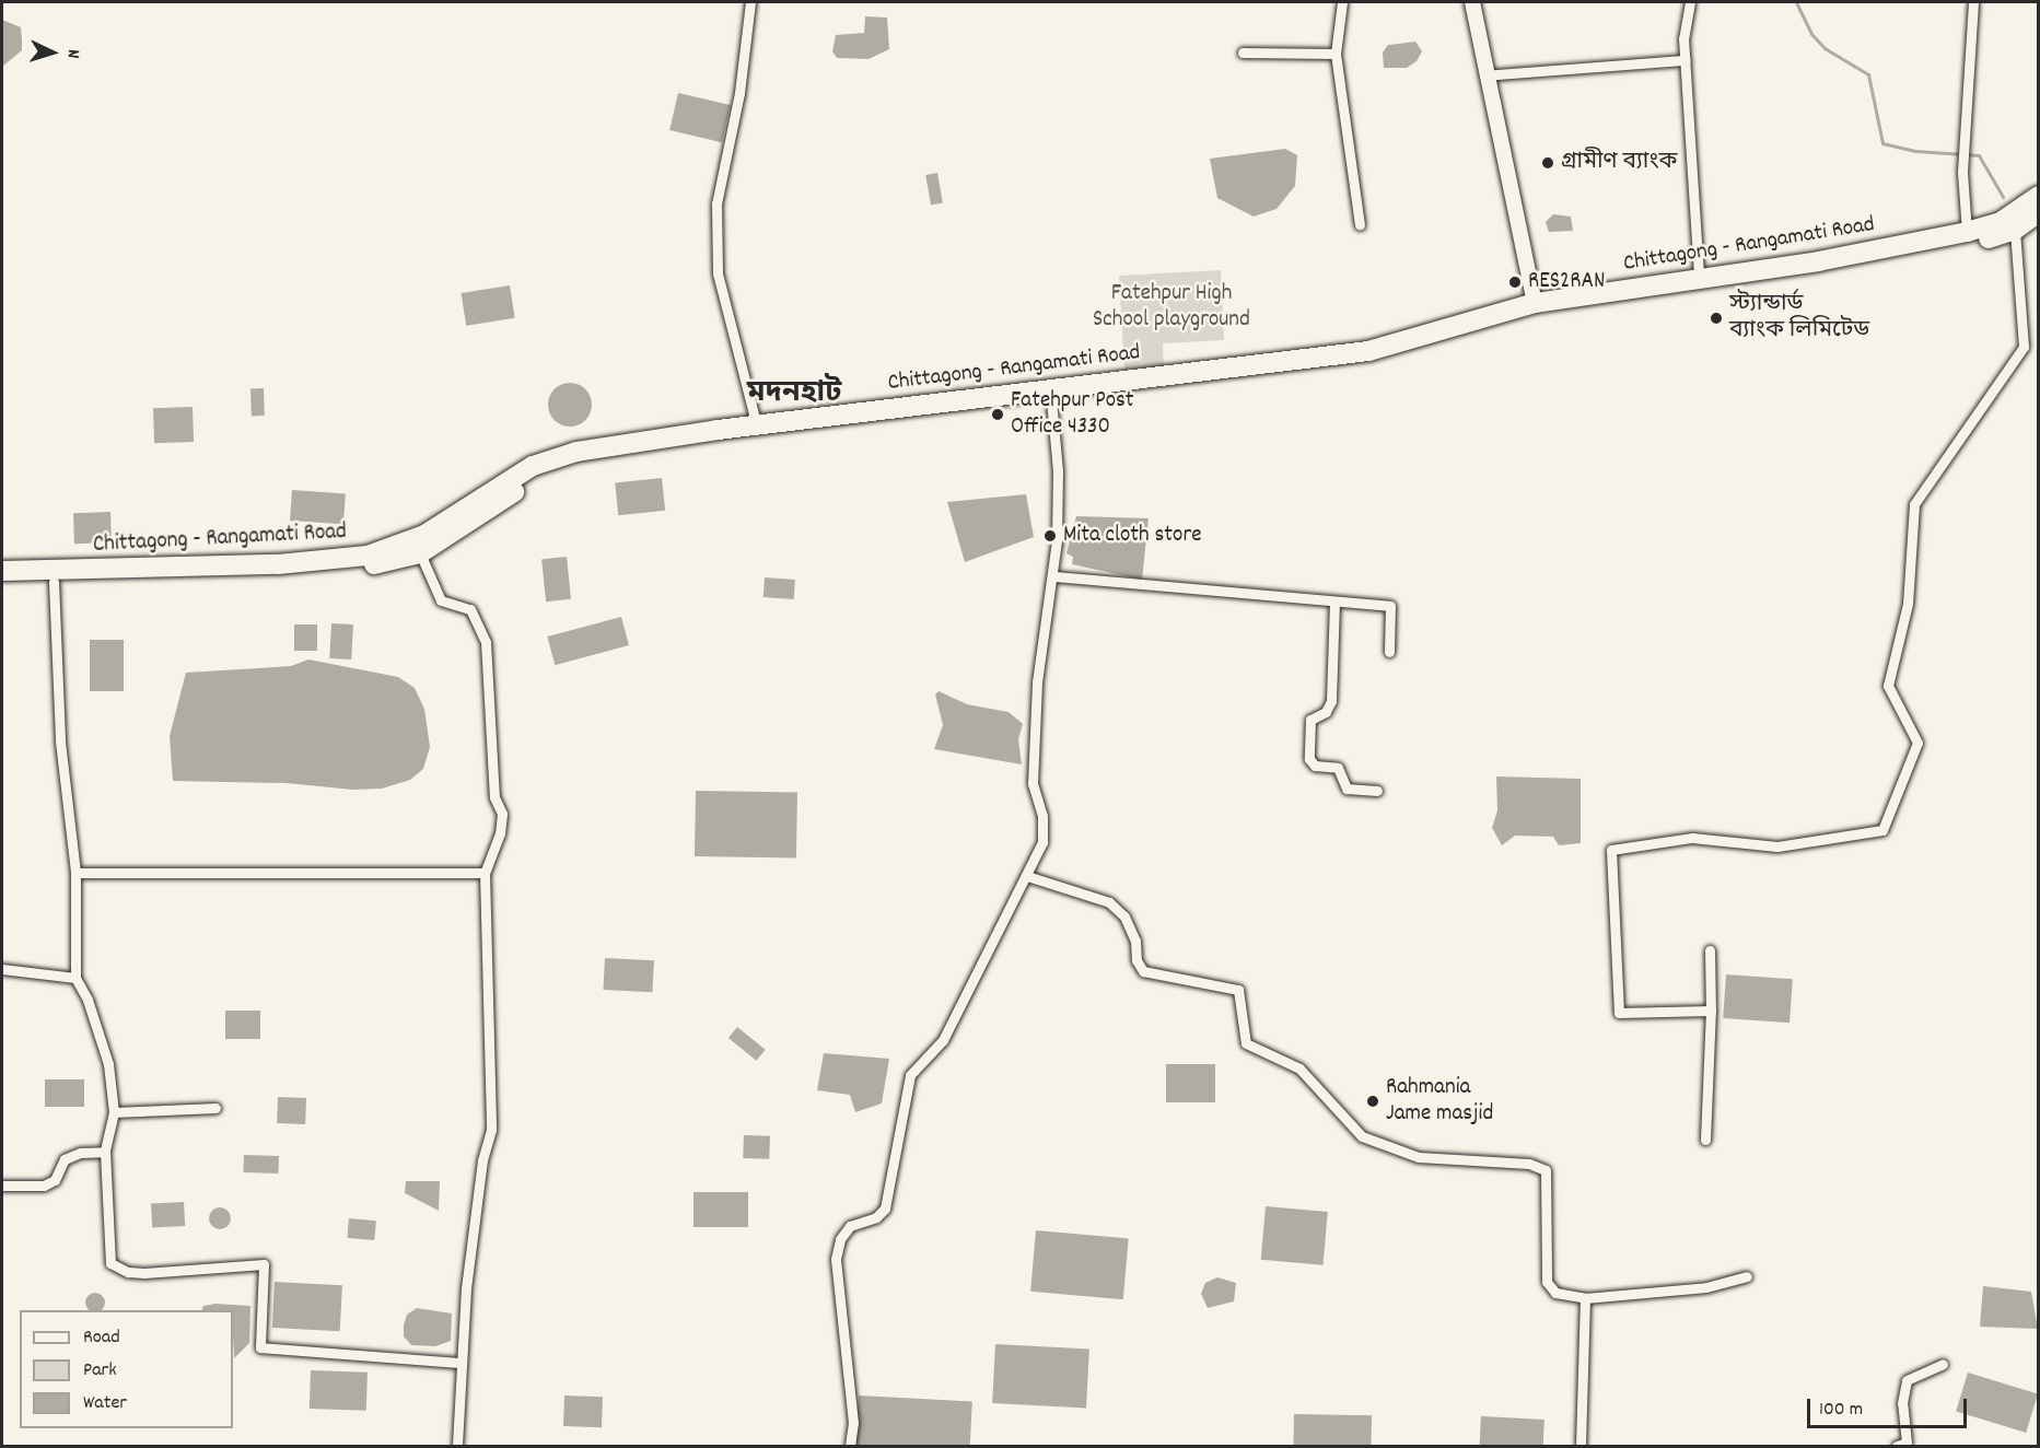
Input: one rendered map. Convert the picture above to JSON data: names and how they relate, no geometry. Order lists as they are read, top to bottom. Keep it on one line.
{"streets":{"highway":["Chittagong - Rangamati Road"]},"districts":["মদনহাট"],"parks":["Fatehpur High School playground"],"places":["গ্রামীণ ব্যাংক","RES2RAN","স্ট্যান্ডার্ড ব্যাংক লিমিটেড","Fatehpur Post Office 4330","Mita cloth store","Rahmania Jame masjid"],"legend":["Road","Park","Water"],"scale_bar":"100 m","north":"right"}
